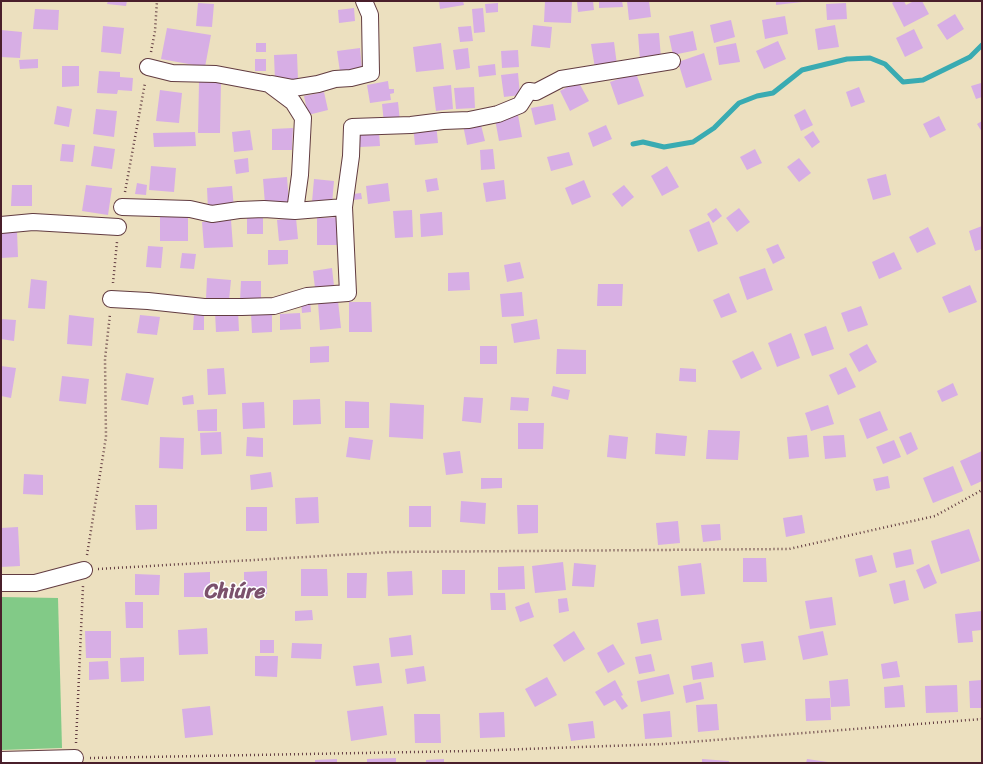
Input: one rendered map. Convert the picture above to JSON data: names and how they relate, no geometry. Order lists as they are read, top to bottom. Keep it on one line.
{"districts":["Chiúre"]}
